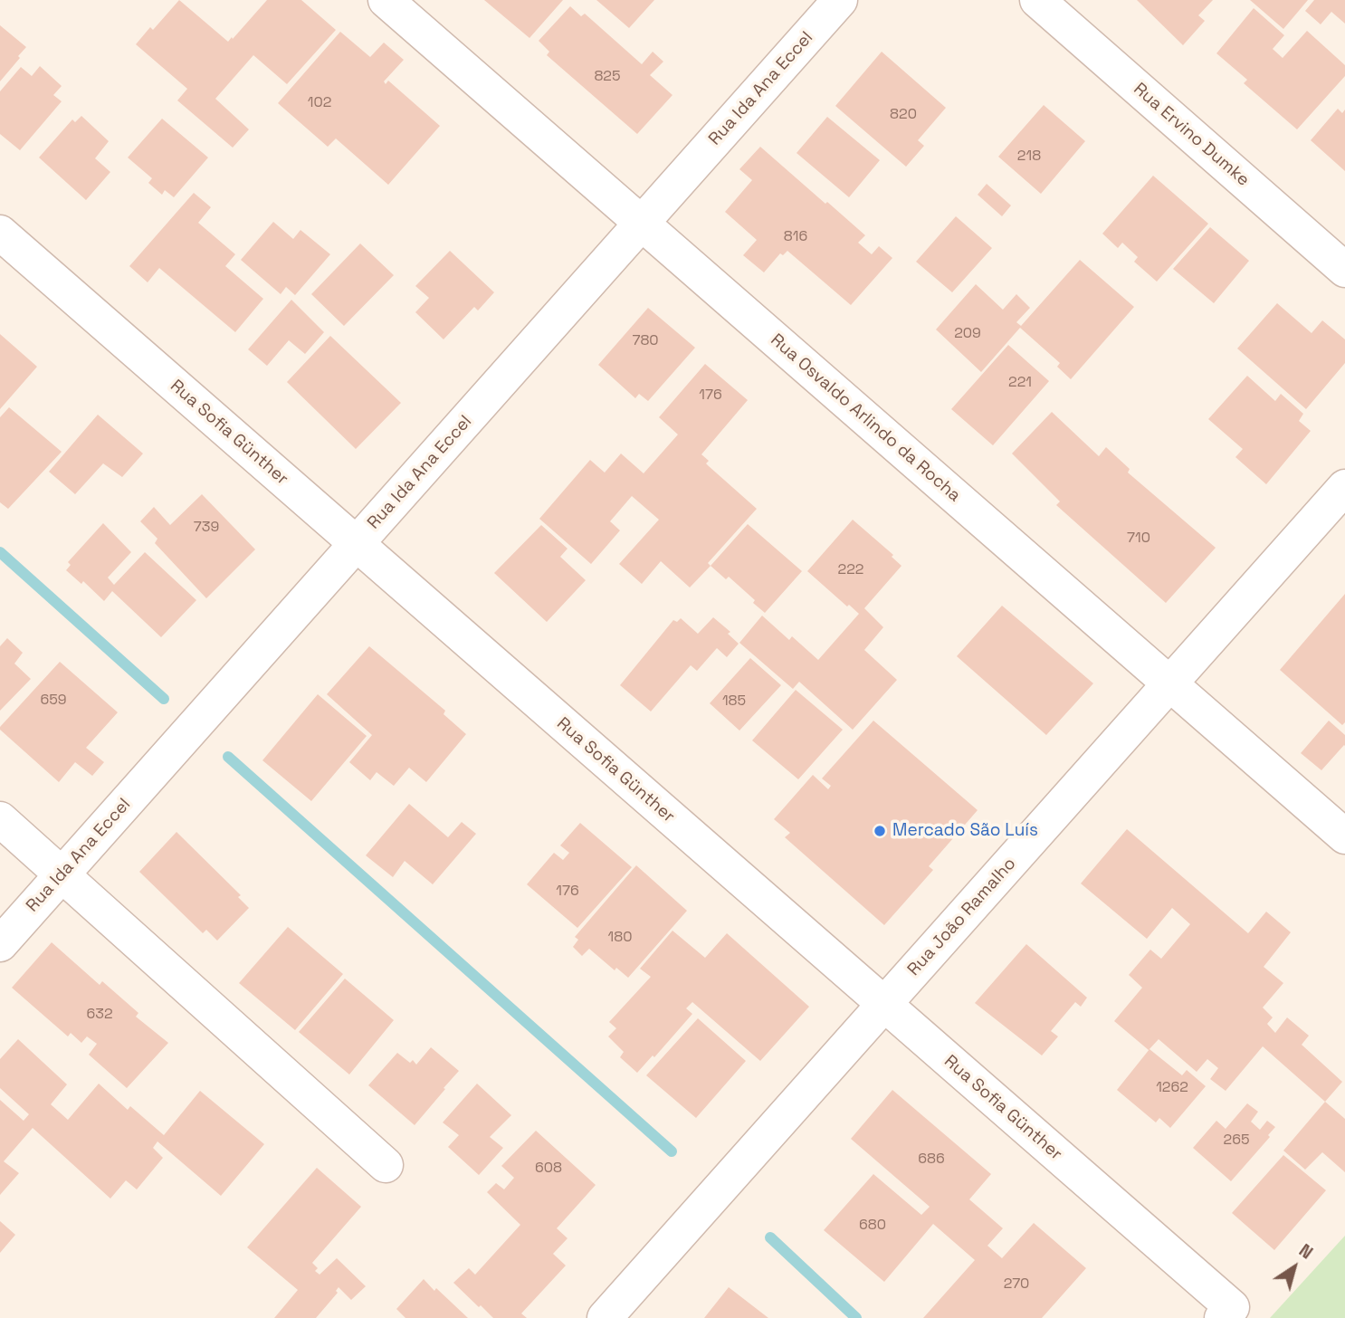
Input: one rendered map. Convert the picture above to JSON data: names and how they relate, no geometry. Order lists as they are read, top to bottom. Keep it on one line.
{"streets":{"street":["Rua Ida Ana Eccel","Rua Ervino Dumke","Rua Osvaldo Arlindo da Rocha","Rua Sofia Günther","Rua João Ramalho"]},"crossings":[["Rua Ida Ana Eccel","Rua Osvaldo Arlindo da Rocha"],["Rua Ida Ana Eccel","Rua Sofia Günther"],["Rua Osvaldo Arlindo da Rocha","Rua João Ramalho"],["Rua Sofia Günther","Rua João Ramalho"]],"places":["Mercado São Luís"],"house_numbers":["825","102","820","218","816","209","780","221","176","739","710","222","659","185","176","180","632","1262","265","686","608","680","270"],"north":"top right"}
